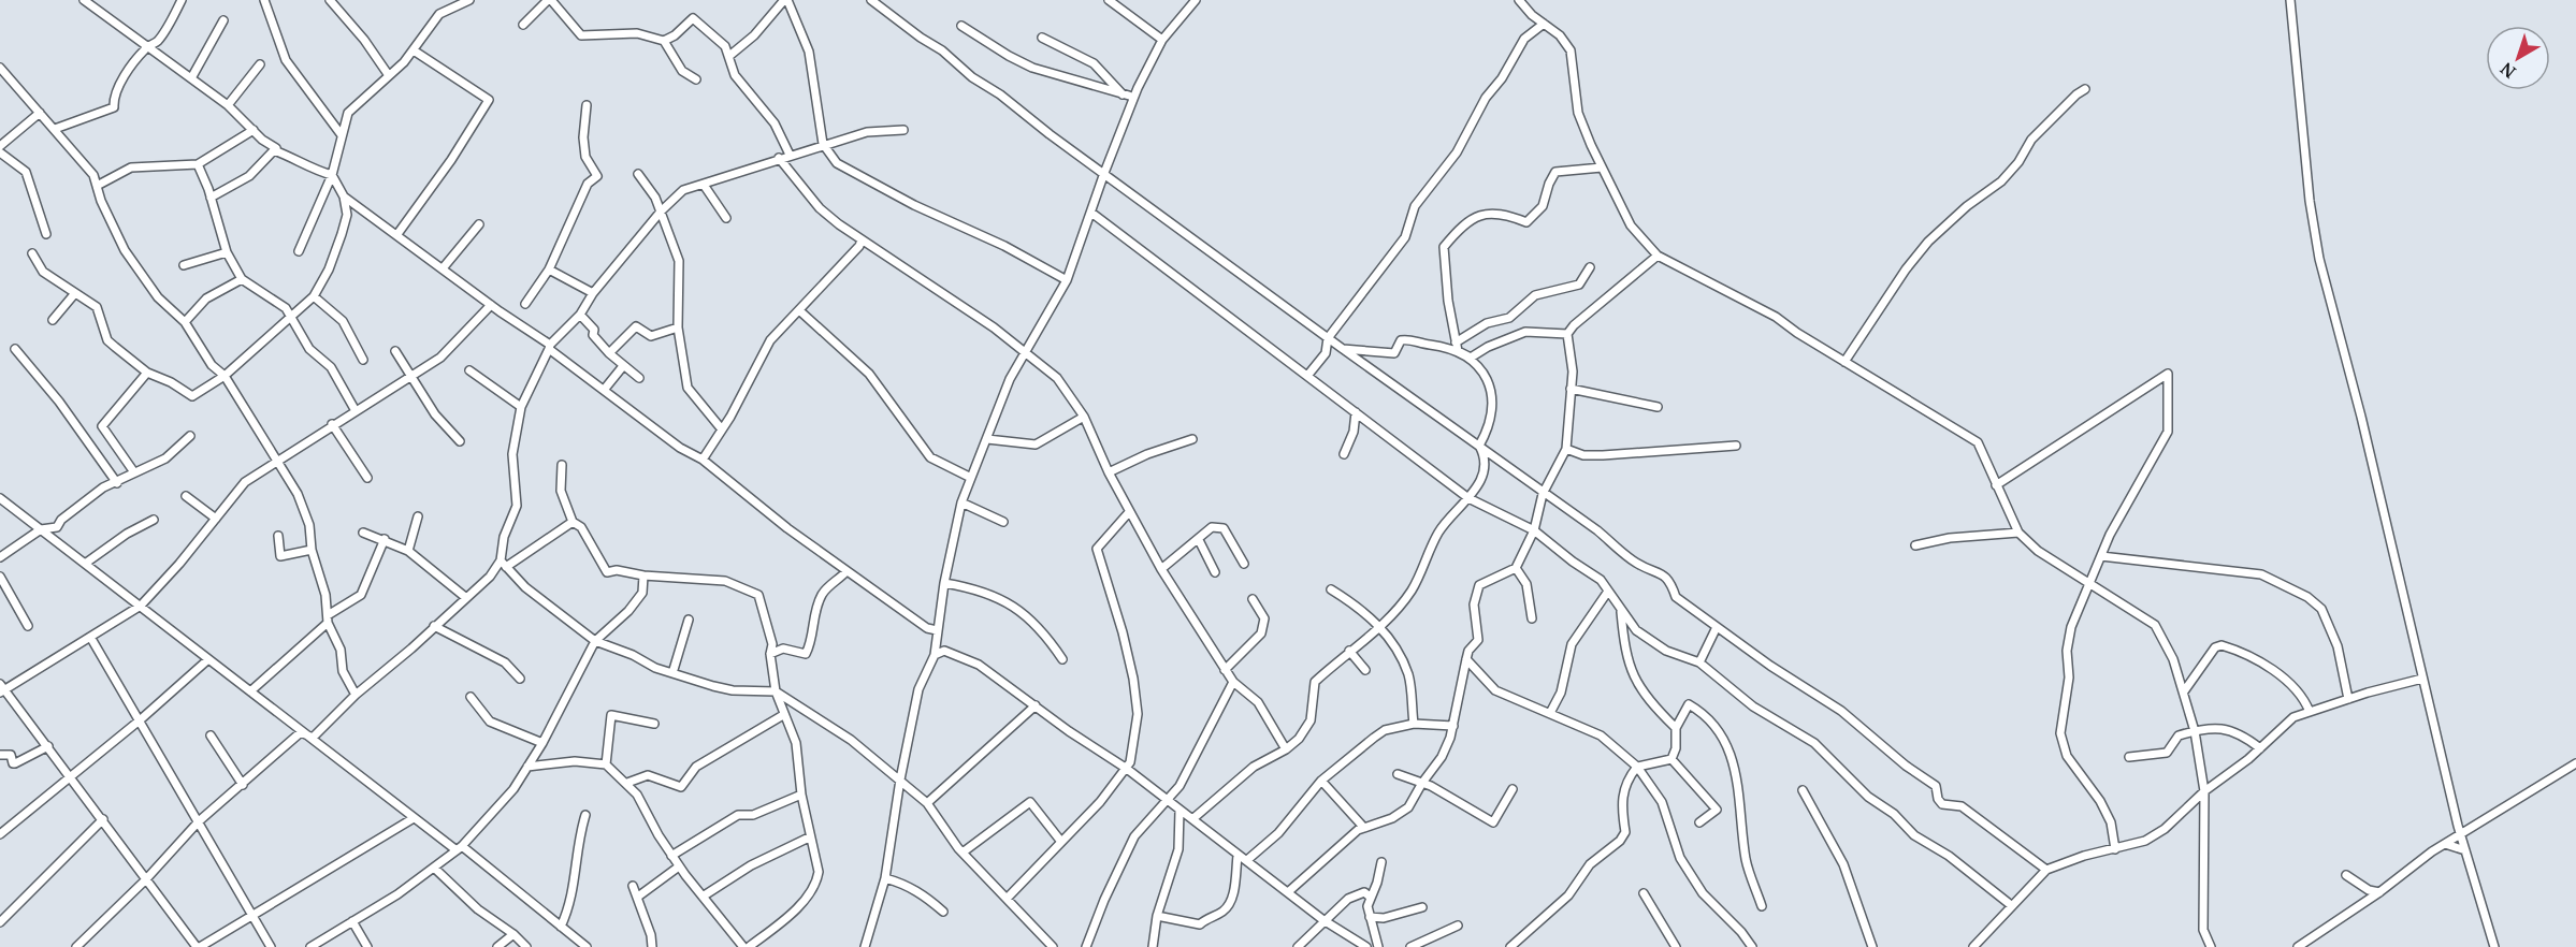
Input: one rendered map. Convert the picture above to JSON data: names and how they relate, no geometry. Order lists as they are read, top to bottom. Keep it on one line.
{"north":"bottom left"}
